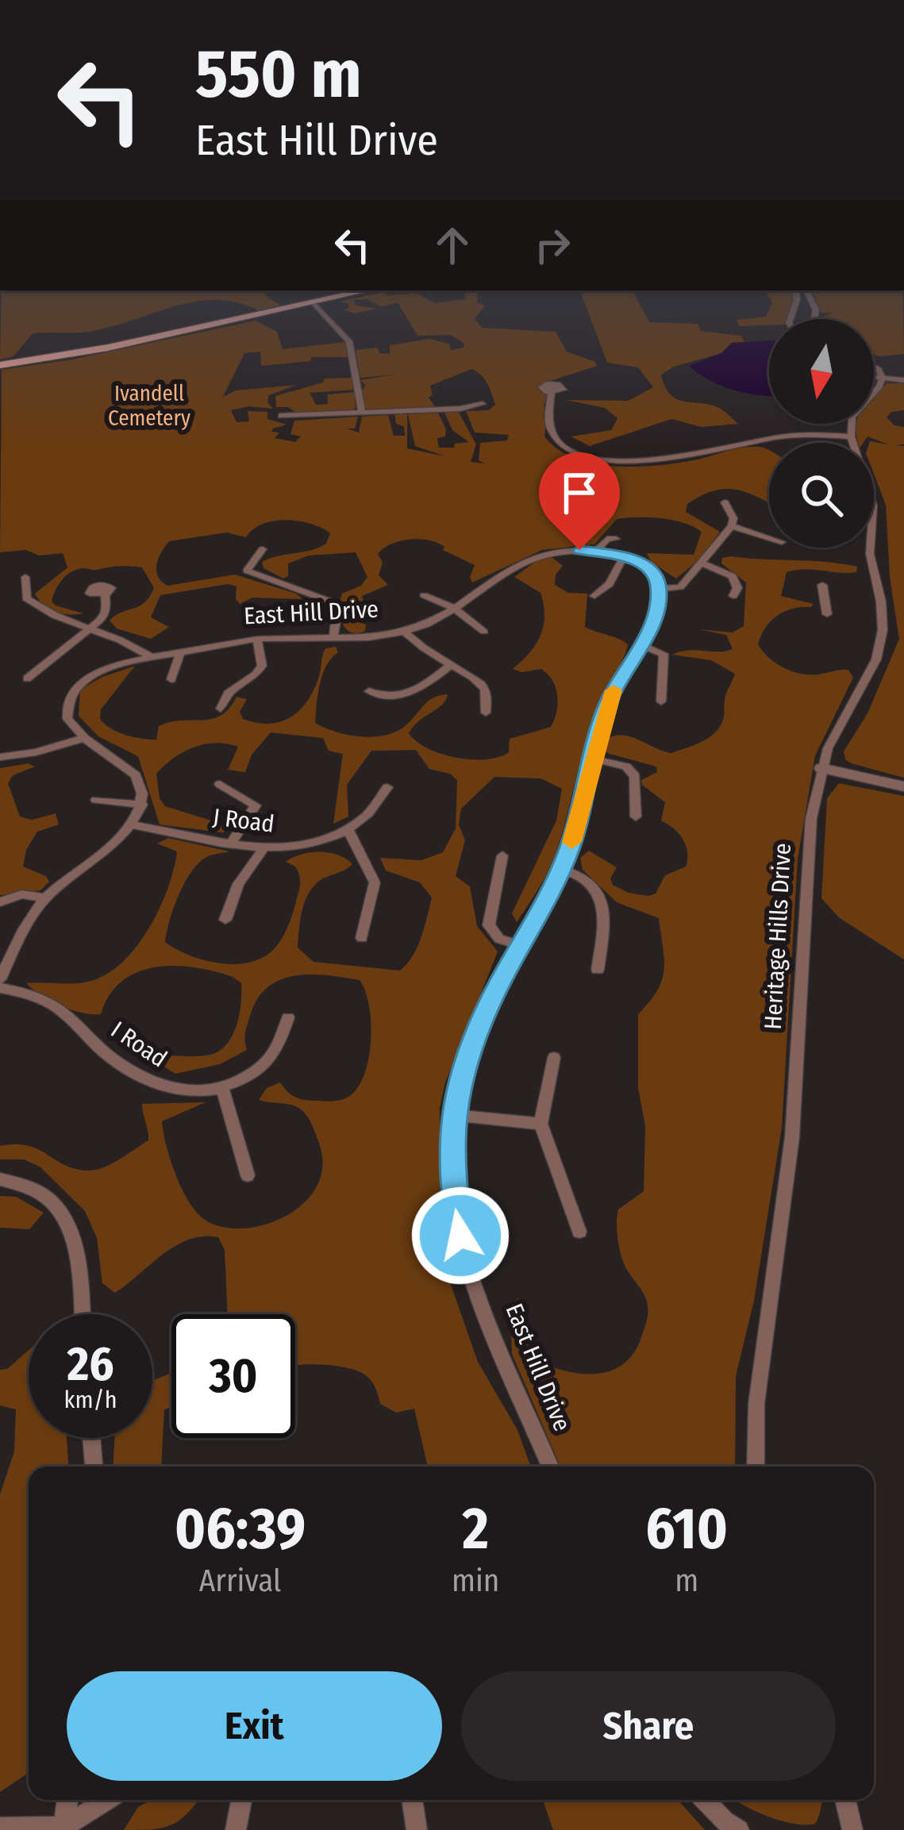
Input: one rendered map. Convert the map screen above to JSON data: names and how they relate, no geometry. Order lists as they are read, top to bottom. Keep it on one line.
{"streets":{"street":["East Hill Drive","J Road","Heritage Hills Drive","I Road"]},"parks":["Ivandell Cemetery"],"north":"bottom","page":{"turn":["550 m","East Hill Drive"],"speed":"26 km/h","limit":"30","eta":["06:39","Arrival","2","min","610","m"],"buttons":["Exit","Share"]}}
